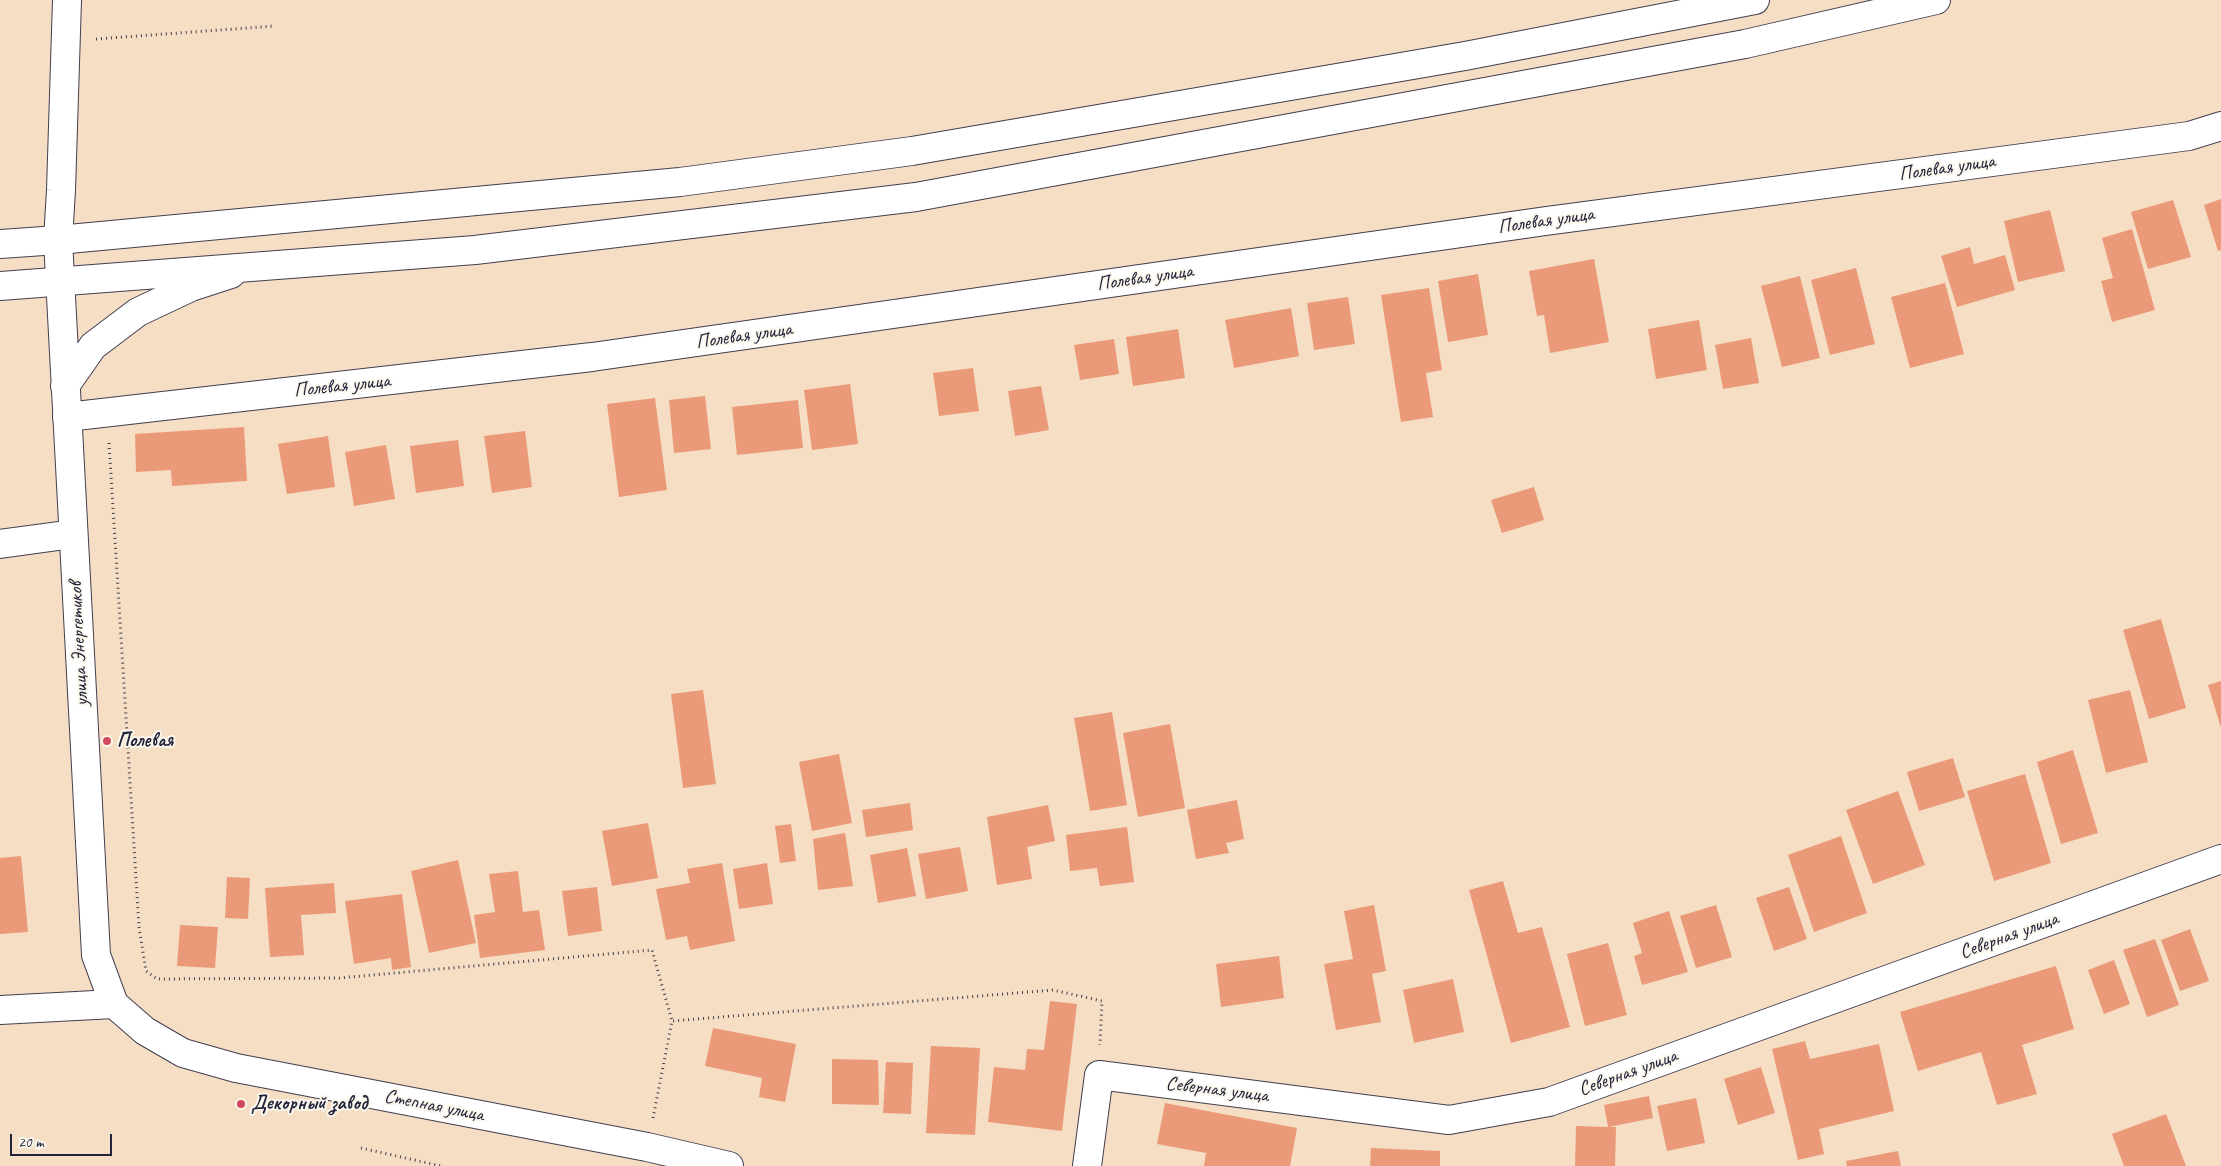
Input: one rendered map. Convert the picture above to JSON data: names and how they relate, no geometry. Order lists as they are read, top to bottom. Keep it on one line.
{"streets":{"main road":["Полевая улица","улица Энергетиков","Северная улица","Степная улица"]},"crossings":[["Полевая улица","улица Энергетиков"],["улица Энергетиков","Степная улица"]],"places":["Полевая","Декорный завод"],"scale_bar":"20 m"}
